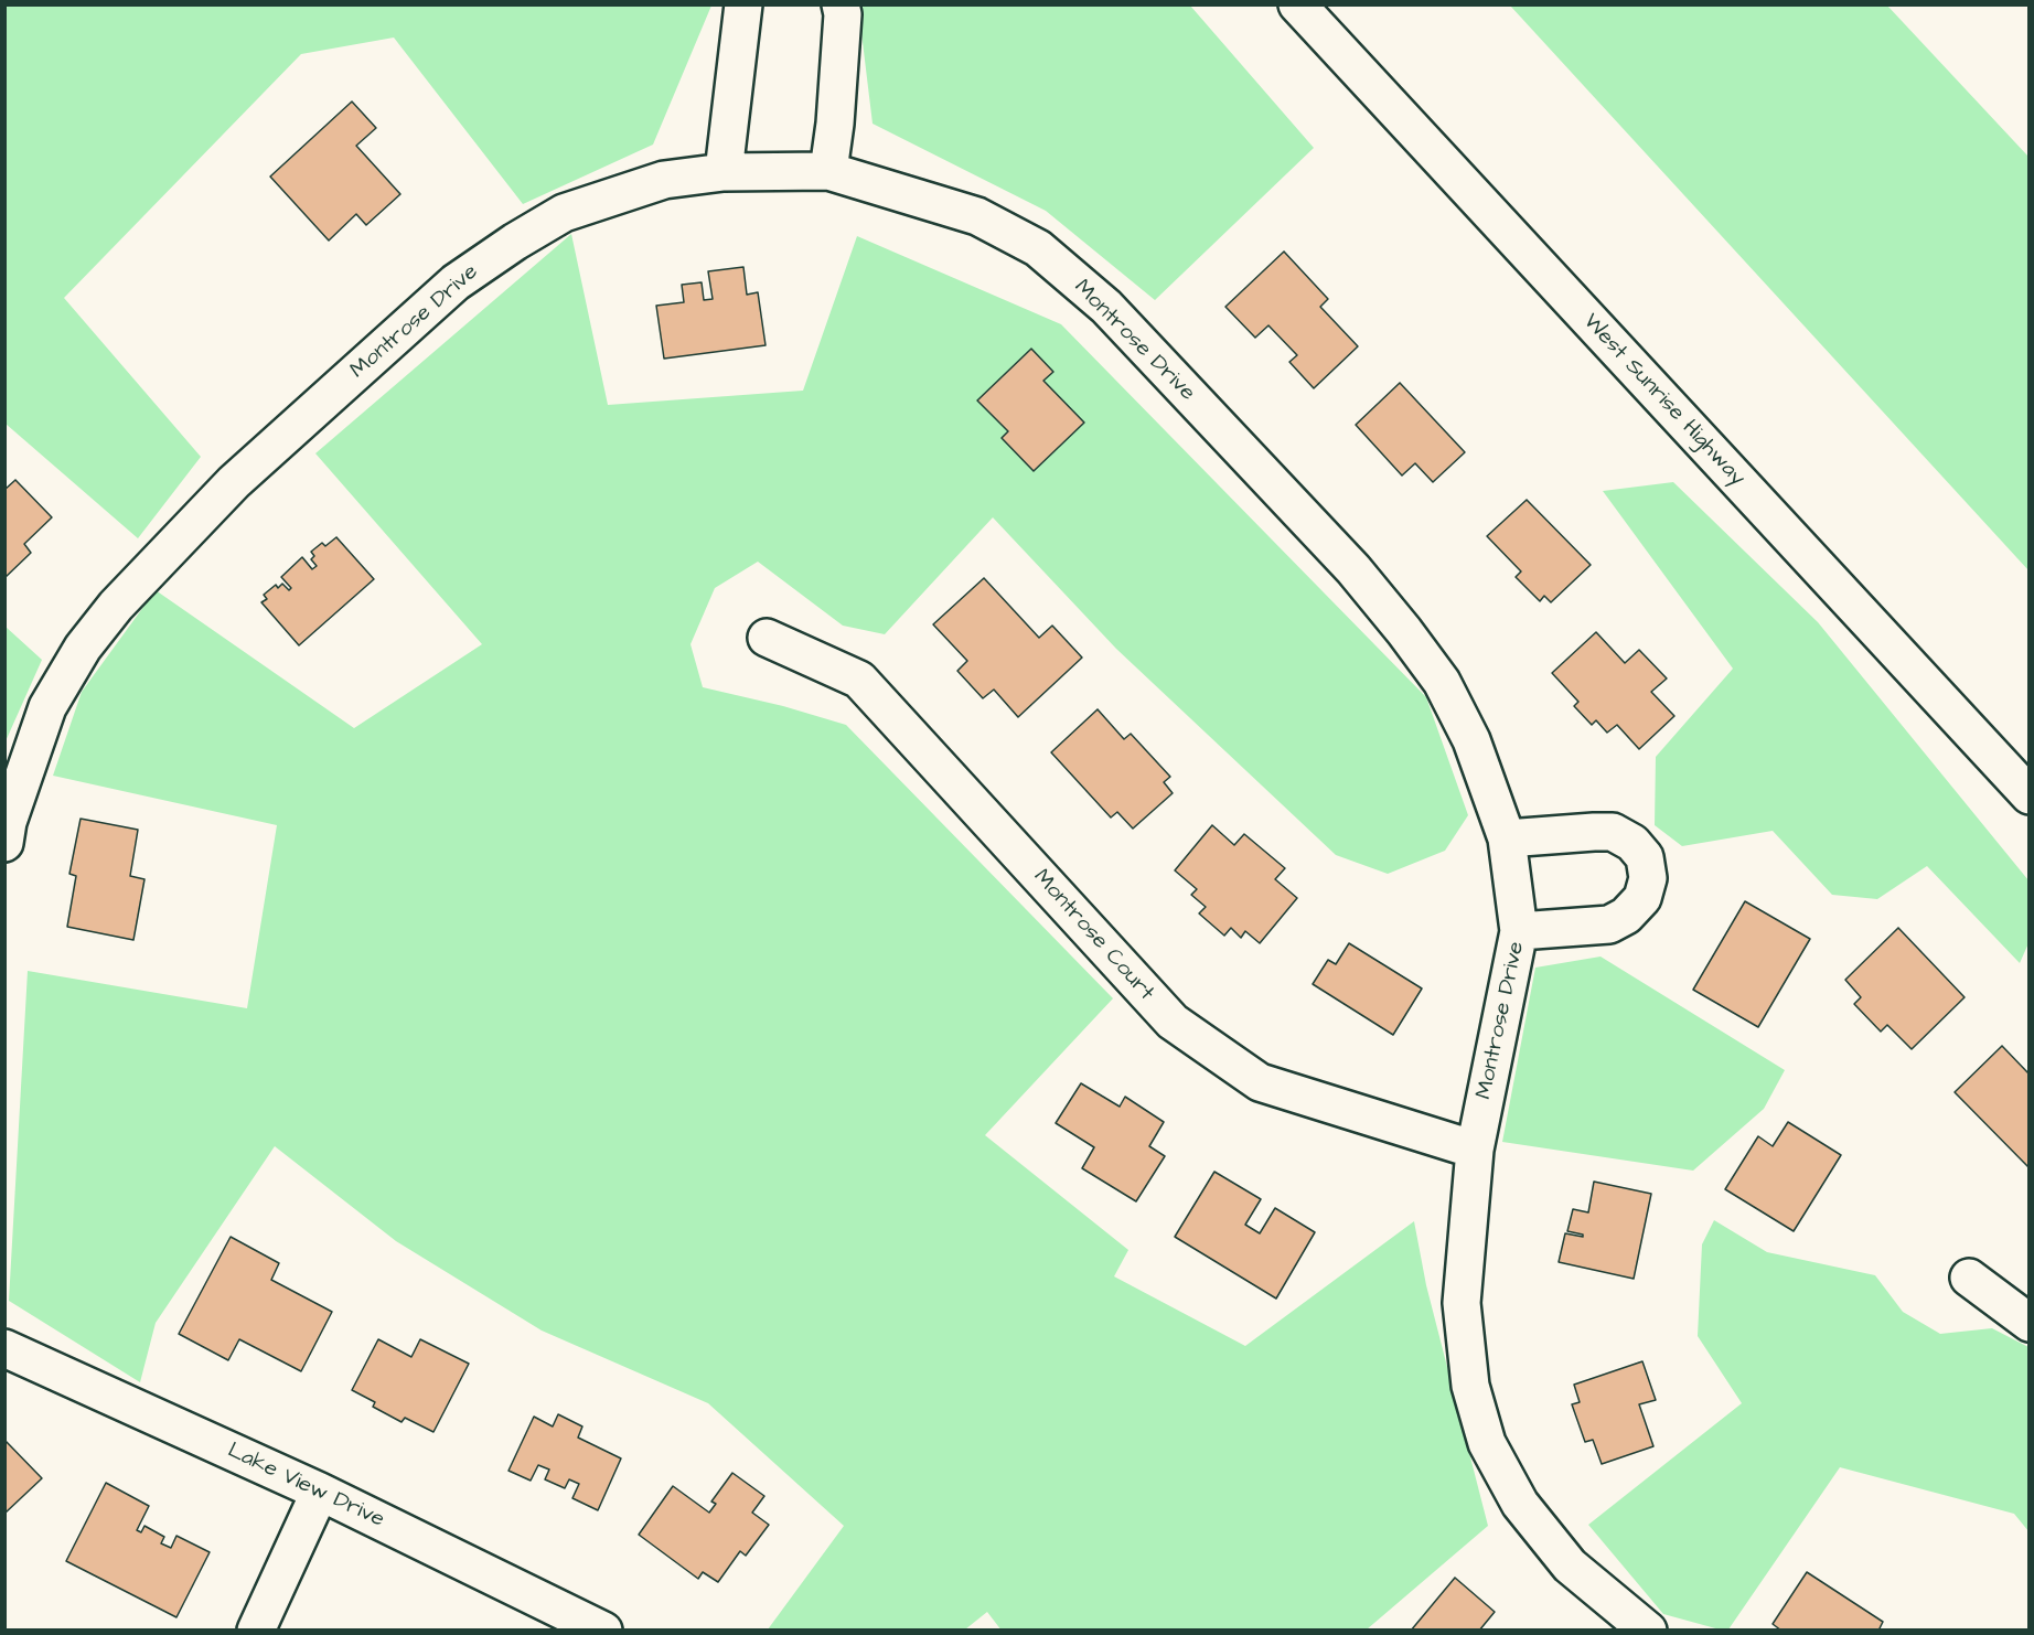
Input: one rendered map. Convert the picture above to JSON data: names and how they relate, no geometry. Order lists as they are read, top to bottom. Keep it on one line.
{"streets":{"street":["Montrose Drive","West Sunrise Highway","Montrose Court","Lake View Drive"]},"crossings":[["Montrose Drive","Montrose Court"]]}
